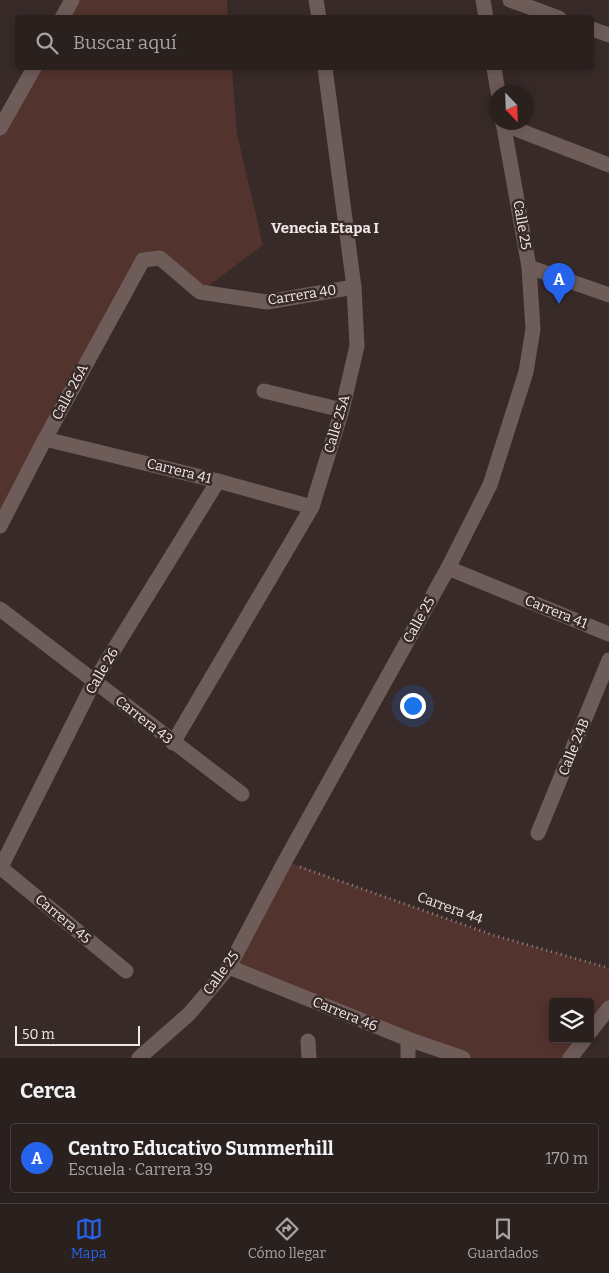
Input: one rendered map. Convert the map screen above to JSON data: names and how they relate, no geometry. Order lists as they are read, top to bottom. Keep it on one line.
{"streets":{"street":["Calle 25","Carrera 40","Calle 26A","Calle 25A","Carrera 41","Calle 26","Carrera 43","Calle 24B","Carrera 45","Carrera 46"],"path":["Carrera 44"]},"crossings":[["Calle 25","Carrera 41"],["Calle 25","Carrera 44"],["Calle 25","Carrera 46"],["Carrera 40","Calle 26A"],["Carrera 40","Calle 25A"],["Calle 26A","Carrera 41"],["Calle 25A","Carrera 41"],["Calle 25A","Carrera 43"],["Carrera 41","Calle 26"],["Calle 26","Carrera 43"],["Calle 26","Carrera 45"]],"districts":["Venecia Etapa I"],"scale_bar":"50 m","north":"bottom right","page":{"search":"Buscar aquí","pins":"A","scale":"50 m","heading":"Cerca","list":[{"mark":"A","name":"Centro Educativo Summerhill","note":"Escuela · Carrera 39","value":"170 m"}],"nav":["Mapa","Cómo llegar","Guardados"]}}
